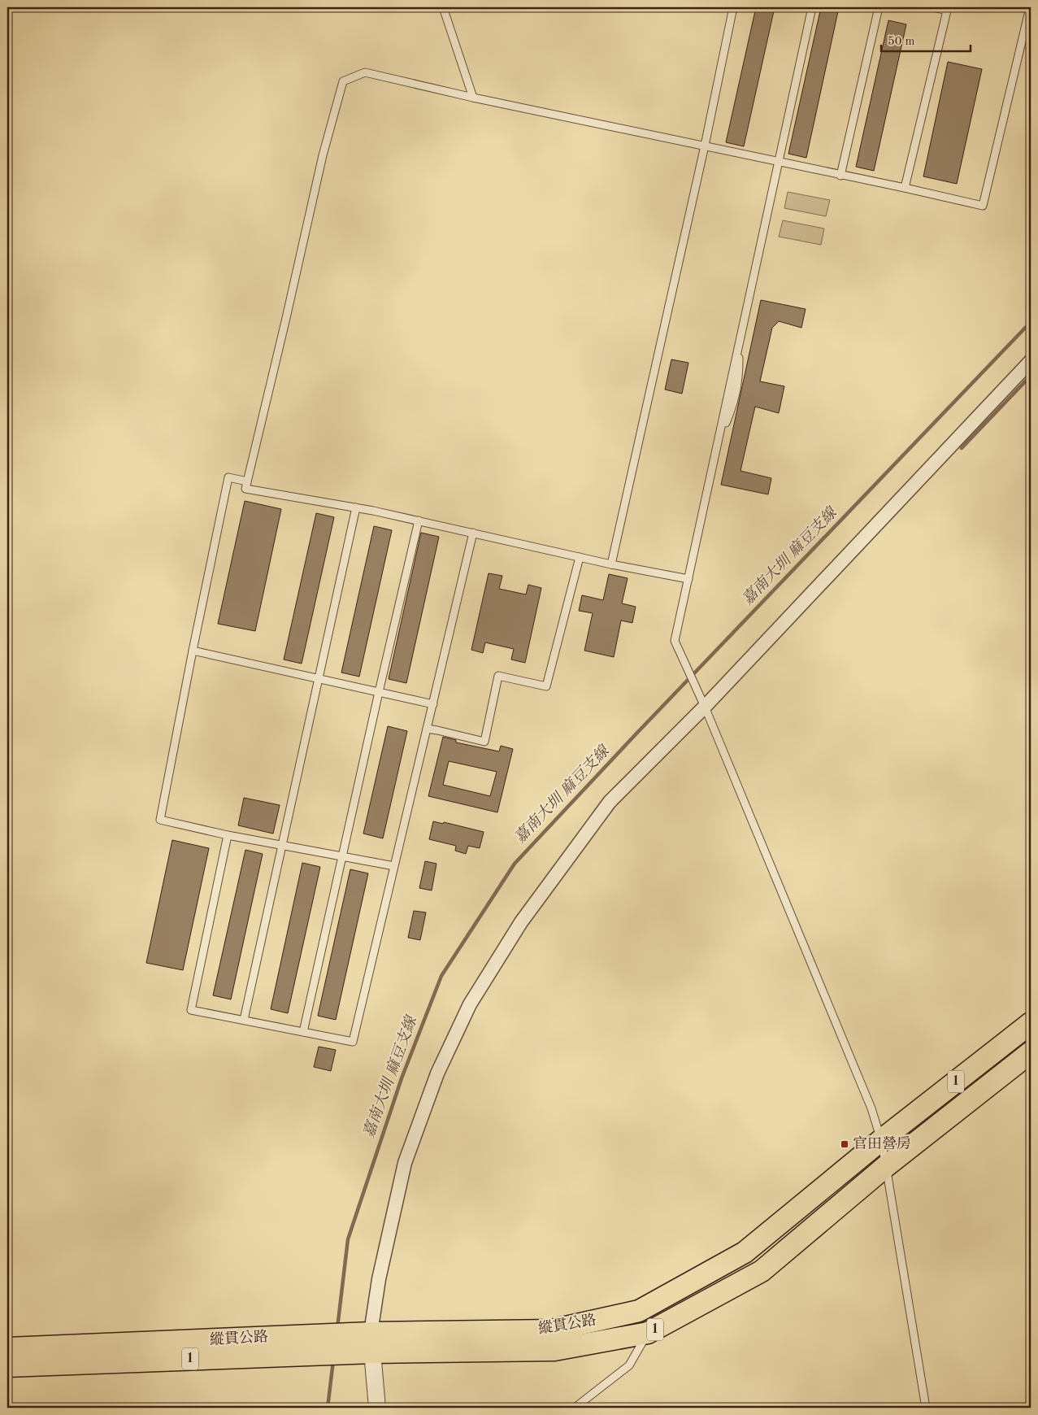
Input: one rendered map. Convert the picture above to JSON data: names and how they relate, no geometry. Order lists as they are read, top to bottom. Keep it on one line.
{"streets":{"main road":["1","縱貫公路"]},"water":["嘉南大圳 麻豆支線"],"places":{"transit":["官田營房"]},"scale_bar":"50 m"}
